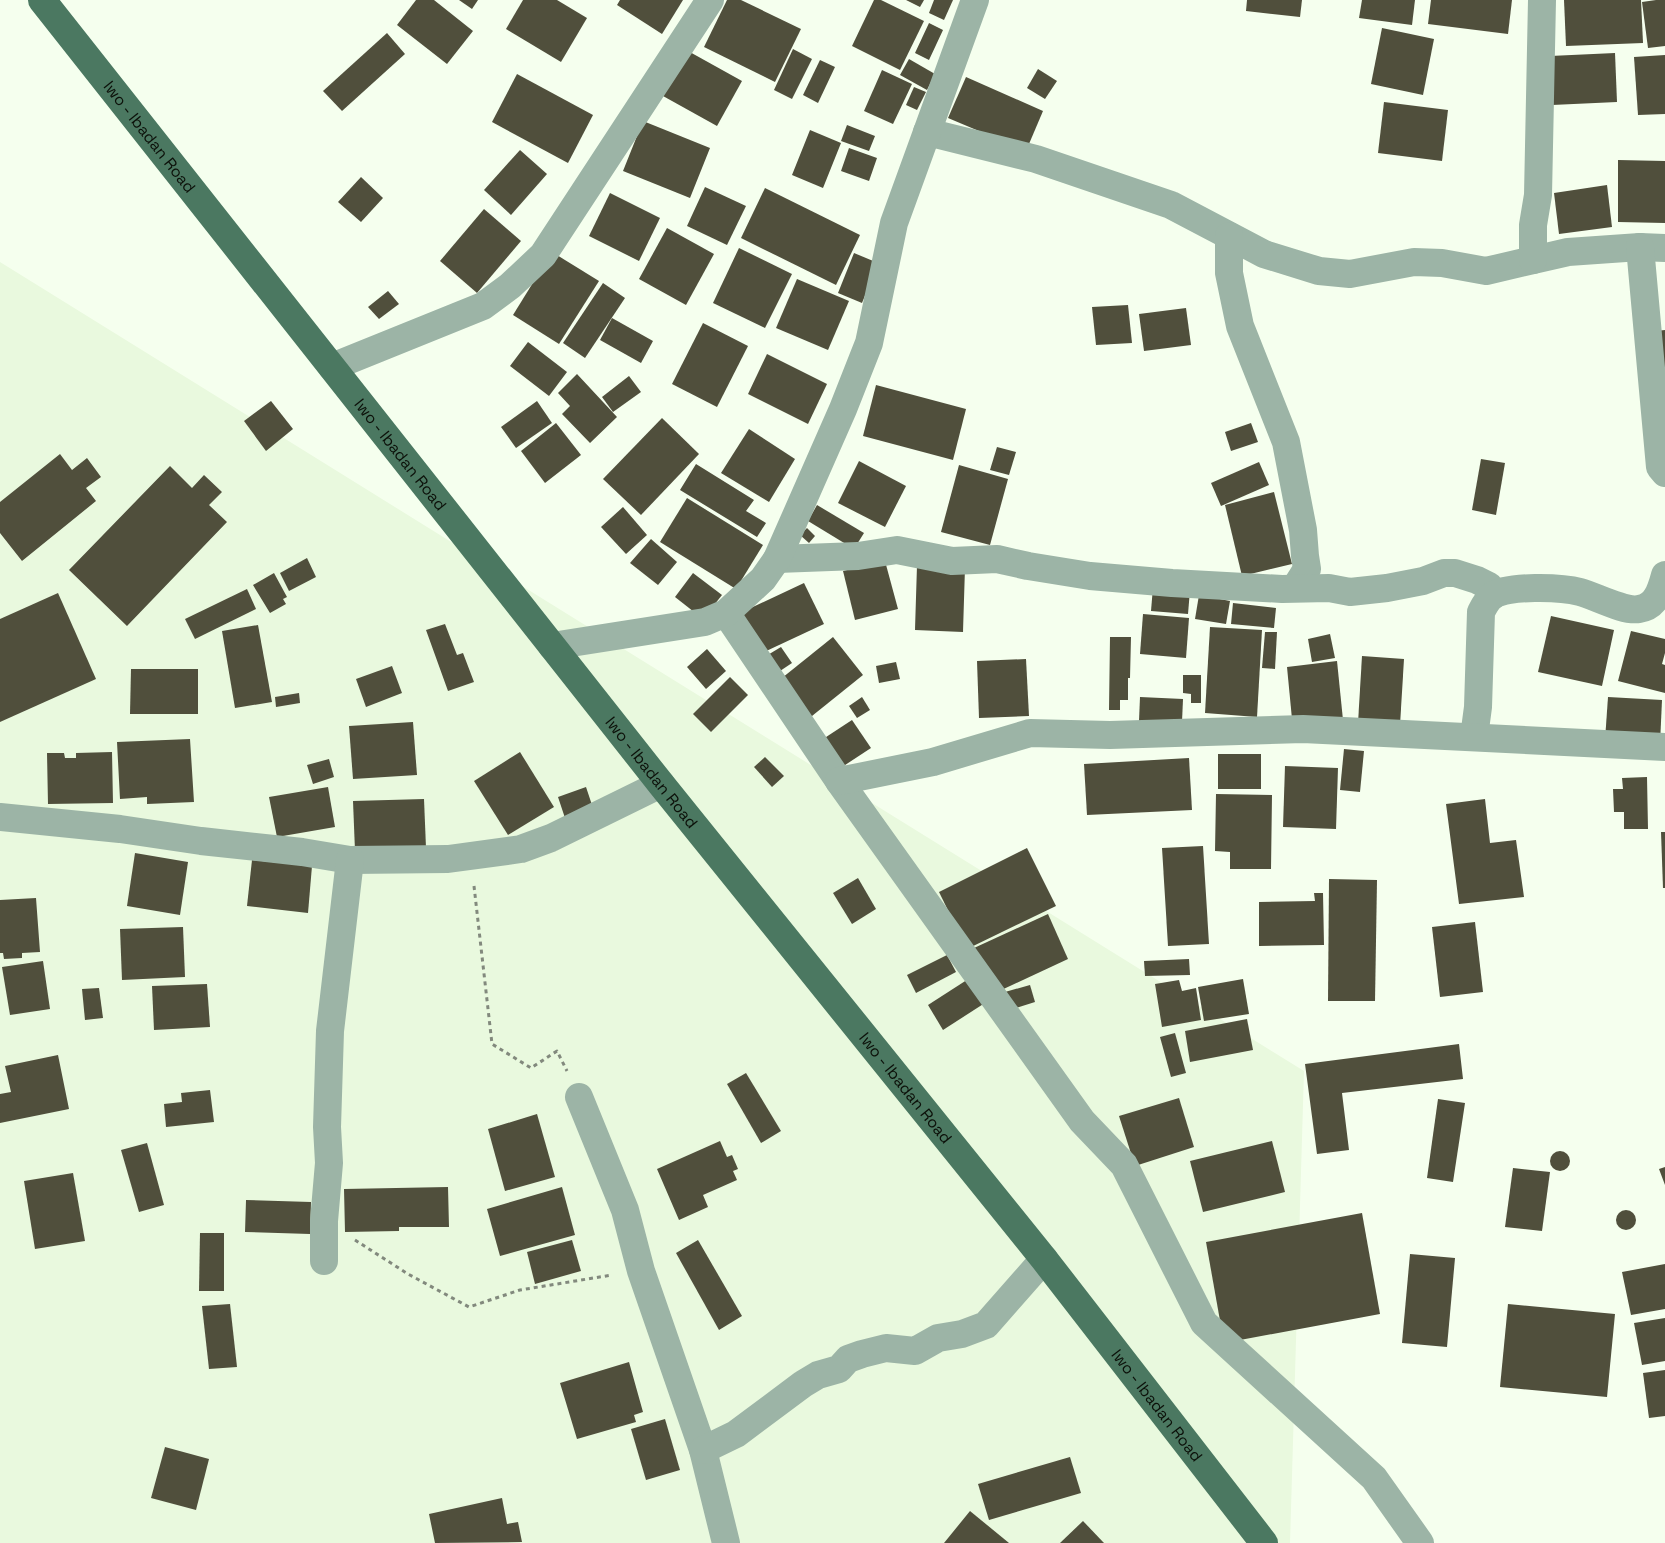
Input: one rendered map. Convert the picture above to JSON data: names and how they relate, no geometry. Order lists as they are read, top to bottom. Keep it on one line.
{"streets":{"main road":["Iwo - Ibadan Road"]}}
